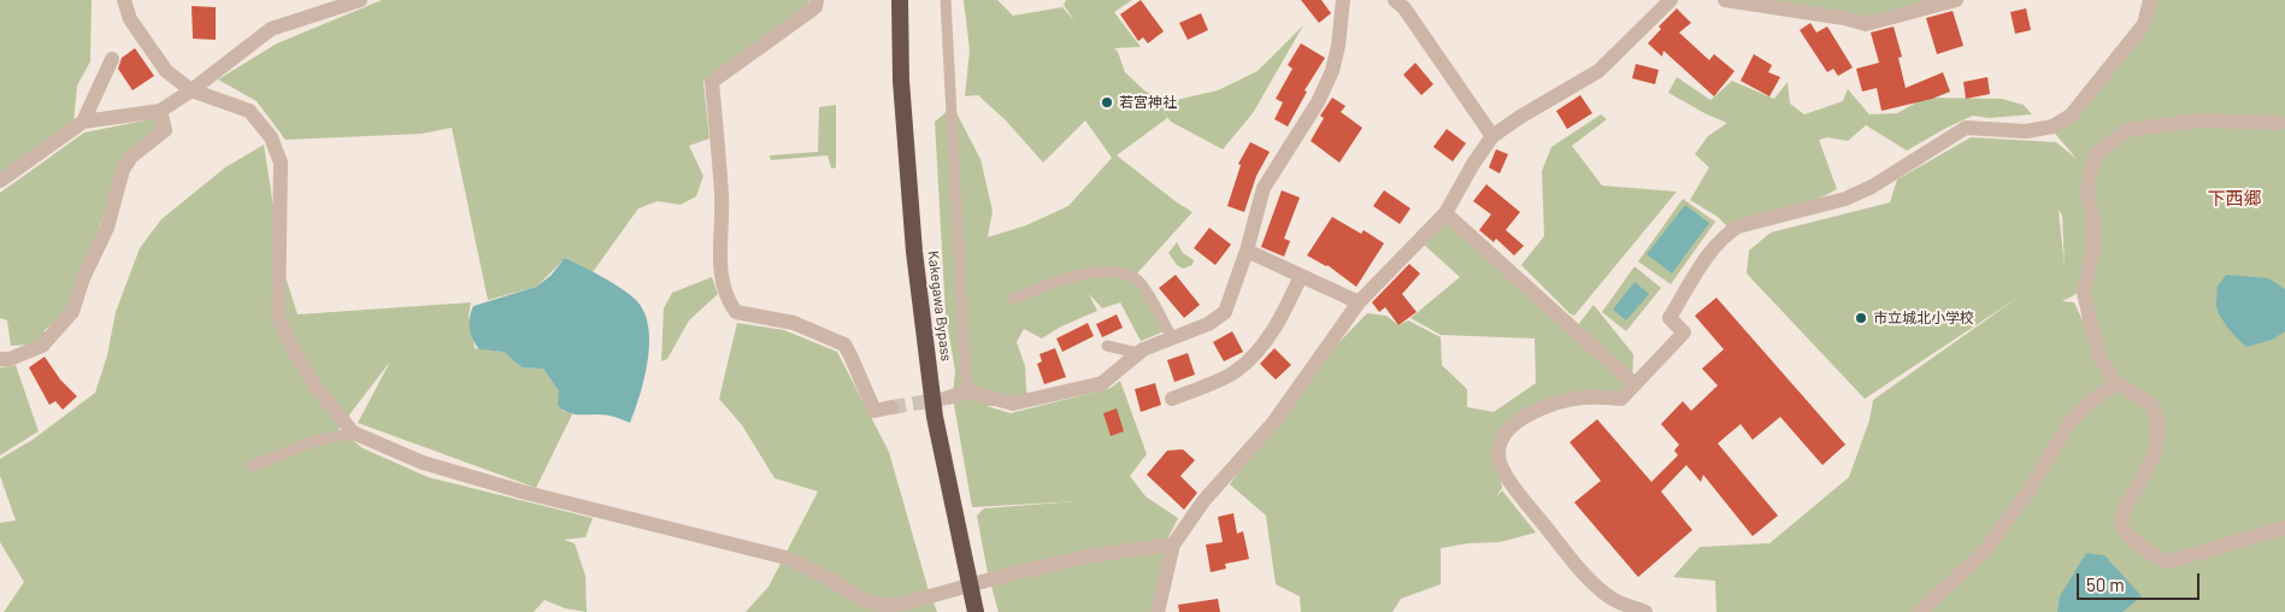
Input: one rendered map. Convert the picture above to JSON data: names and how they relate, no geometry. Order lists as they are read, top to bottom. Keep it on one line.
{"streets":{"highway":["Kakegawa Bypass"]},"districts":["下西郷"],"places":["若宮神社","市立城北小学校"],"scale_bar":"50 m"}
